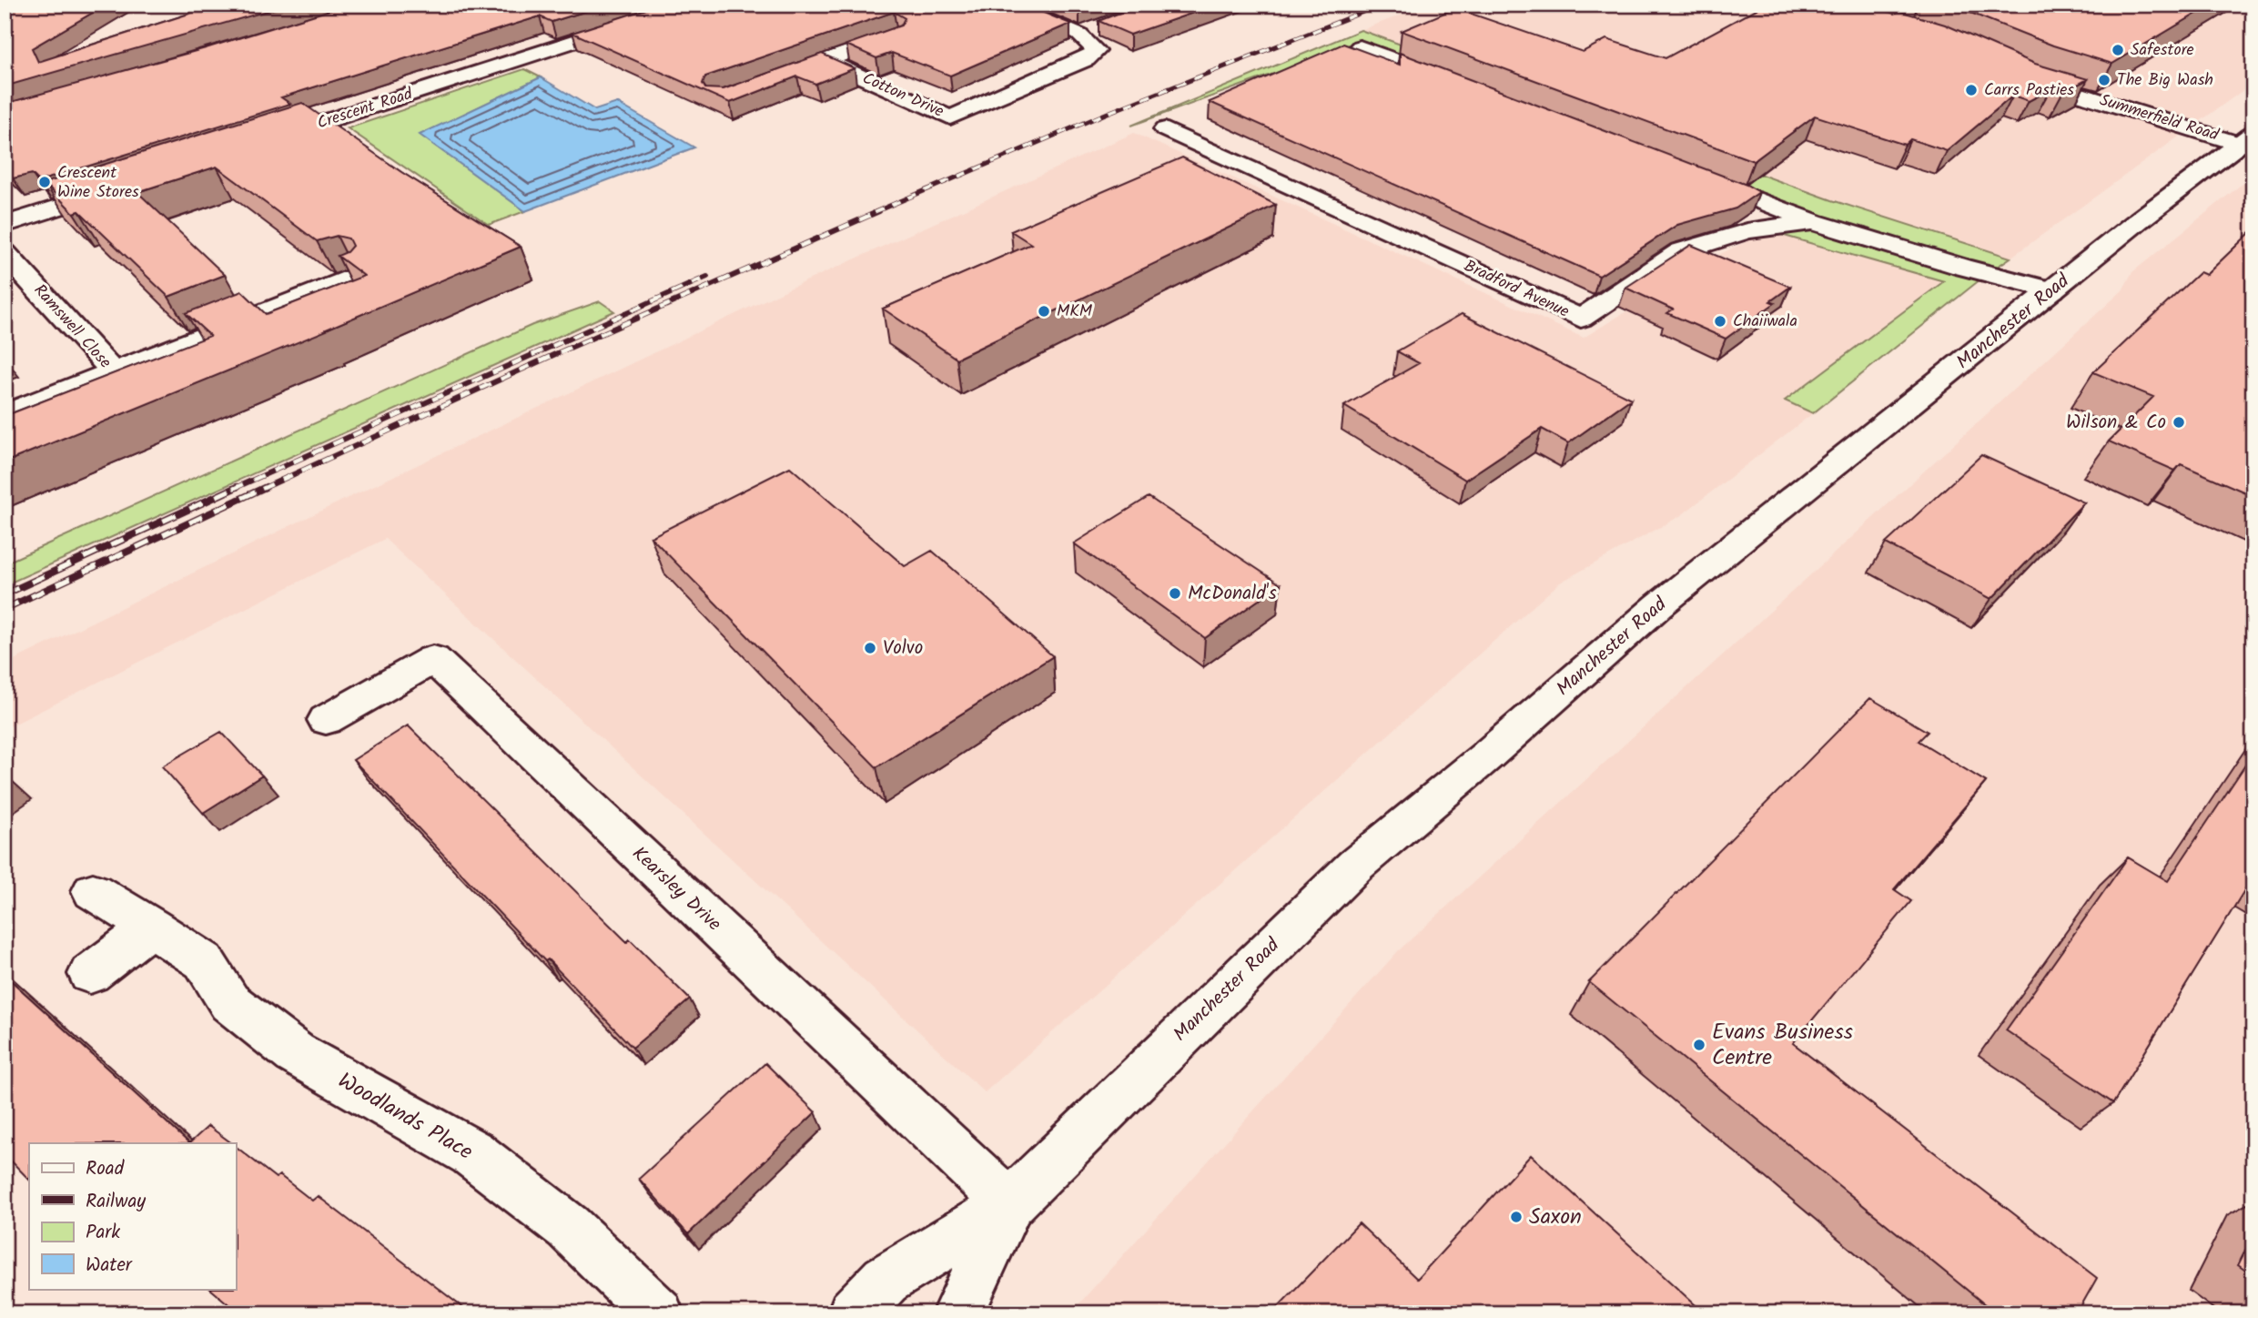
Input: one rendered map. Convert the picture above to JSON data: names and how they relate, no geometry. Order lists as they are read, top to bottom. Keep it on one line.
{"streets":{"street":["Cotton Drive","Crescent Road","Summerfield Road","Bradford Avenue","Manchester Road","Ramswell Close","Kearsley Drive","Woodlands Place"]},"crossings":[["Summerfield Road","Manchester Road"],["Bradford Avenue","Manchester Road"],["Manchester Road","Kearsley Drive"]],"places":["Safestore","The Big Wash","Carrs Pasties","Crescent Wine Stores","MKM","Chaiiwala","Wilson & Co","McDonald's","Volvo","Evans Business Centre","Saxon"],"legend":["Road","Railway","Park","Water"]}
